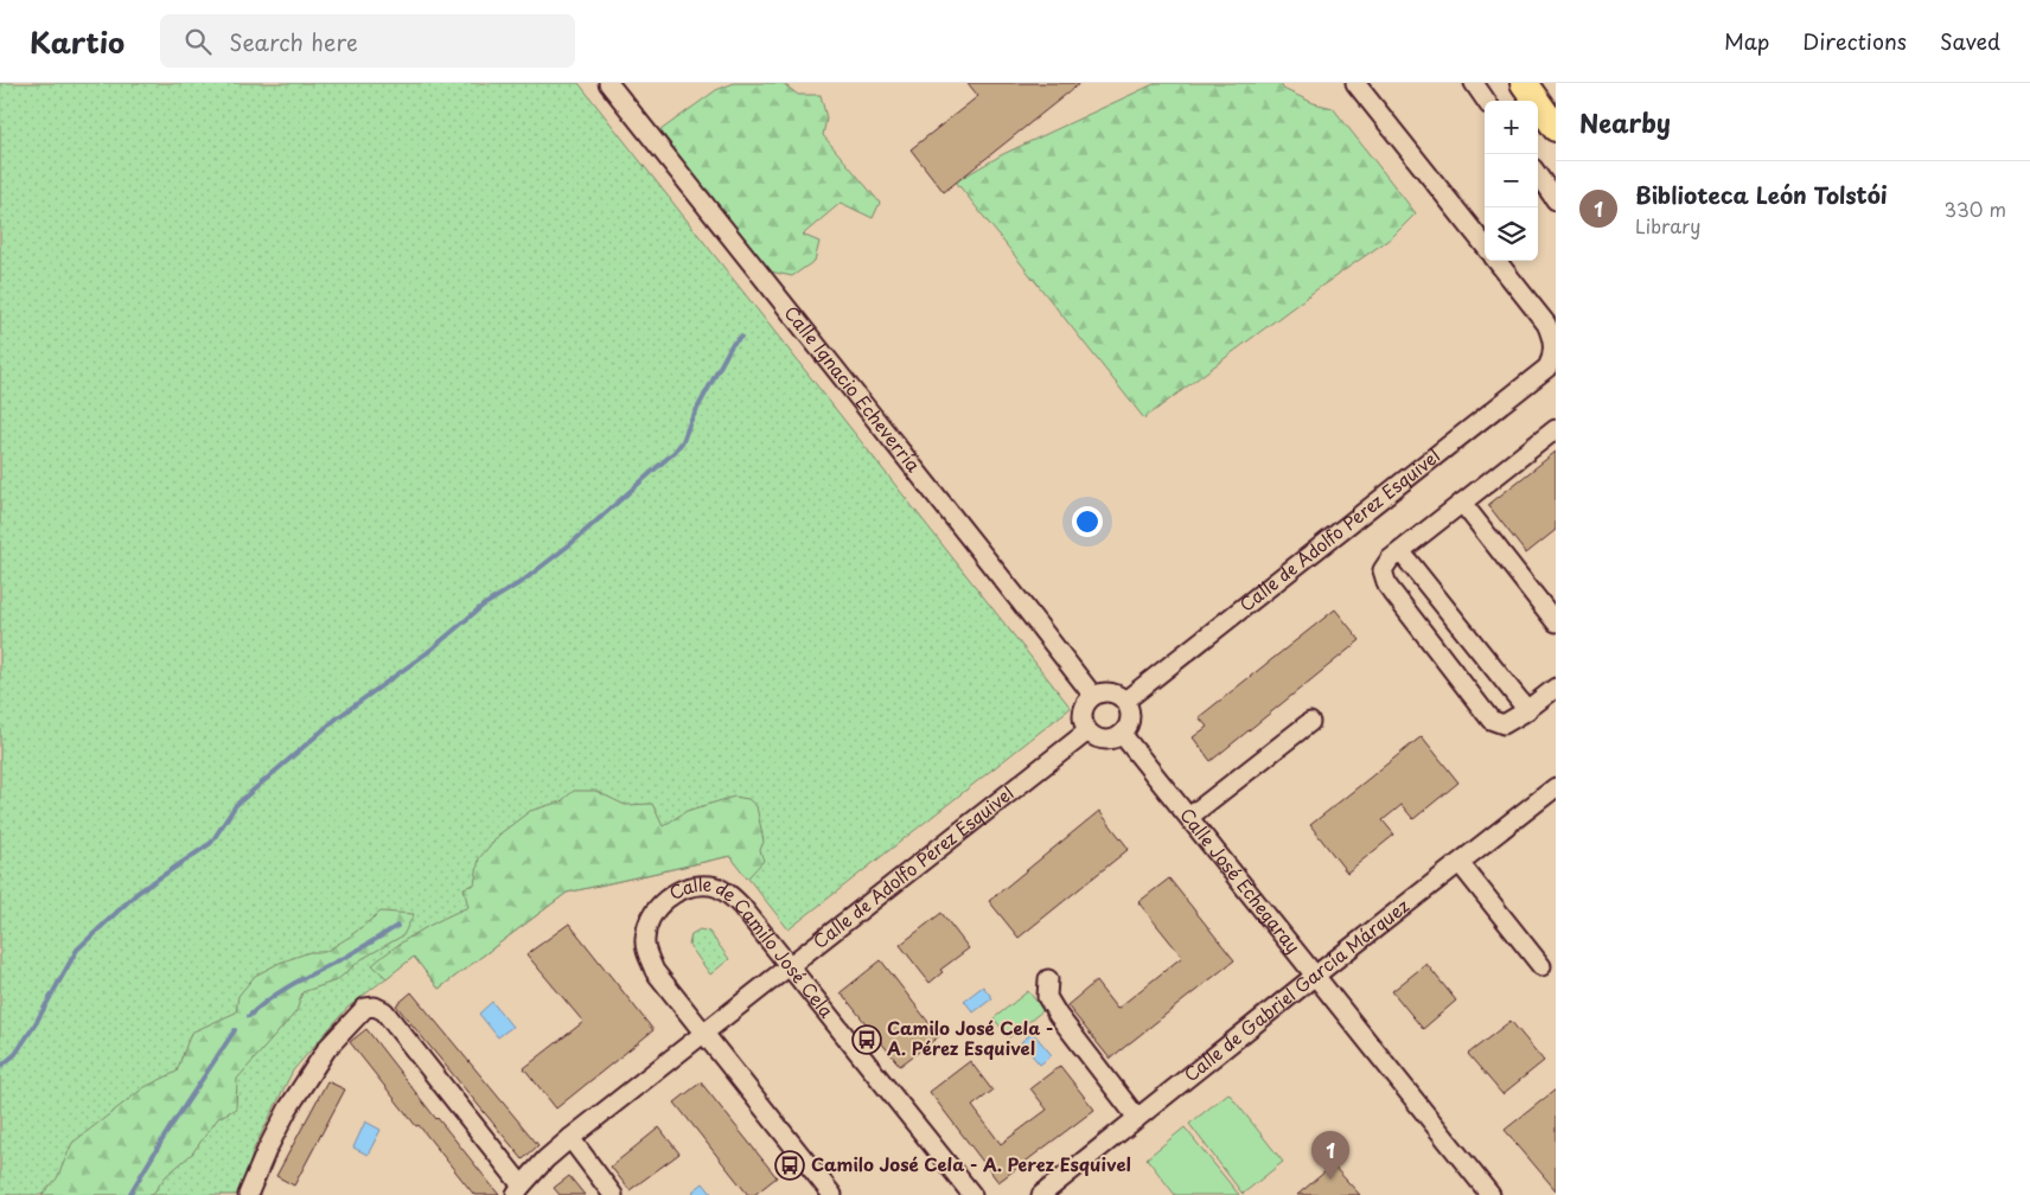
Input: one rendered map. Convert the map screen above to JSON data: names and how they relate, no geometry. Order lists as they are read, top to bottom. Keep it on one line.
{"streets":{"street":["Calle Ignacio Echeverría","Calle de Adolfo Pérez Esquivel","Calle José Echegaray","Calle de Camilo José Cela","Calle de Gabriel García Márquez"]},"crossings":[["Calle Ignacio Echeverría","Calle de Adolfo Pérez Esquivel"],["Calle Ignacio Echeverría","Calle José Echegaray"],["Calle de Adolfo Pérez Esquivel","Calle José Echegaray"],["Calle de Adolfo Pérez Esquivel","Calle de Camilo José Cela"],["Calle José Echegaray","Calle de Gabriel García Márquez"]],"places":{"bus stop":["Camilo José Cela - A. Pérez Esquivel","Camilo José Cela - A. Perez Esquivel"]},"page":{"header":"Kartio","search":"Search here","nav":["Map","Directions","Saved"],"heading":"Nearby","map_buttons":["+","−"],"list":[{"mark":"1","name":"Biblioteca León Tolstói","note":"Library","value":"330 m"}],"pins":"1"}}
